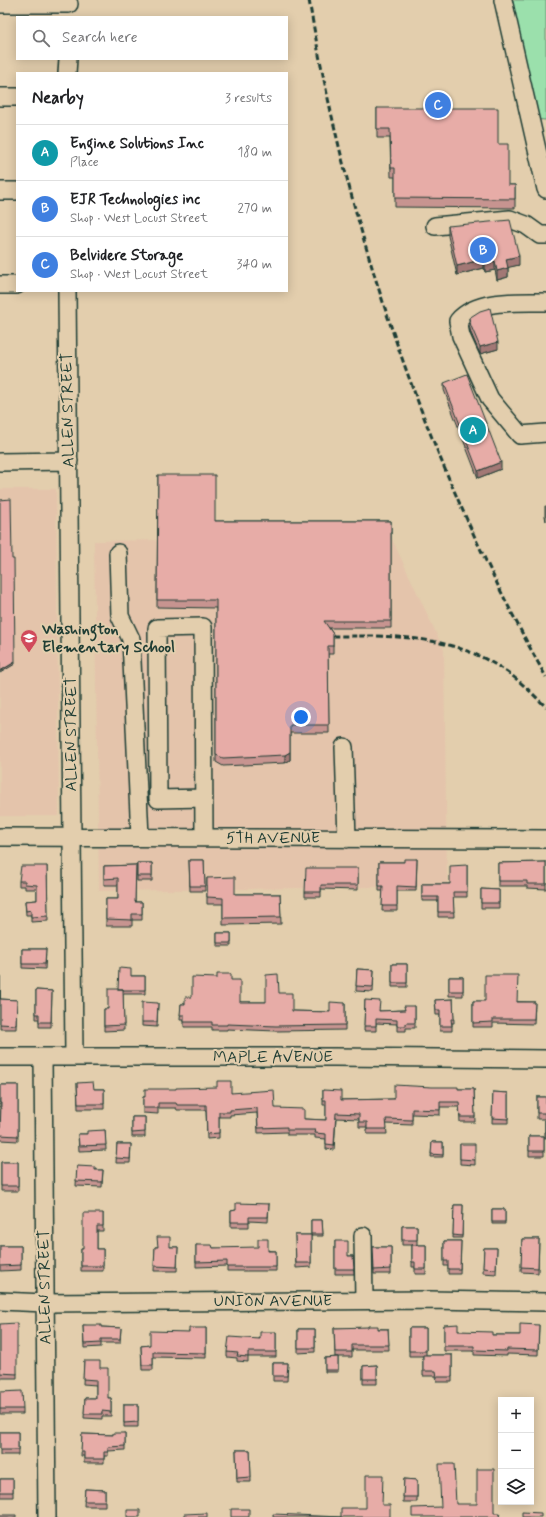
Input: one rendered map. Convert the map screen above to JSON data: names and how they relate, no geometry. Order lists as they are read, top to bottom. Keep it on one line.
{"streets":{"street":["ALLEN STREET","5TH AVENUE","MAPLE AVENUE","UNION AVENUE"]},"crossings":[["ALLEN STREET","5TH AVENUE"],["ALLEN STREET","MAPLE AVENUE"],["ALLEN STREET","UNION AVENUE"]],"places":{"school or university":["Washington Elementary School"]},"page":{"search":"Search here","heading":["Nearby","3 results"],"pins":["C","B","A"],"list":[{"mark":"A","name":"Engine Solutions Inc","note":"Place","value":"180 m"},{"mark":"B","name":"EJR Technologies inc","note":"Shop · West Locust Street","value":"270 m"},{"mark":"C","name":"Belvidere Storage","note":"Shop · West Locust Street","value":"340 m"}],"map_buttons":["+","−"]}}
